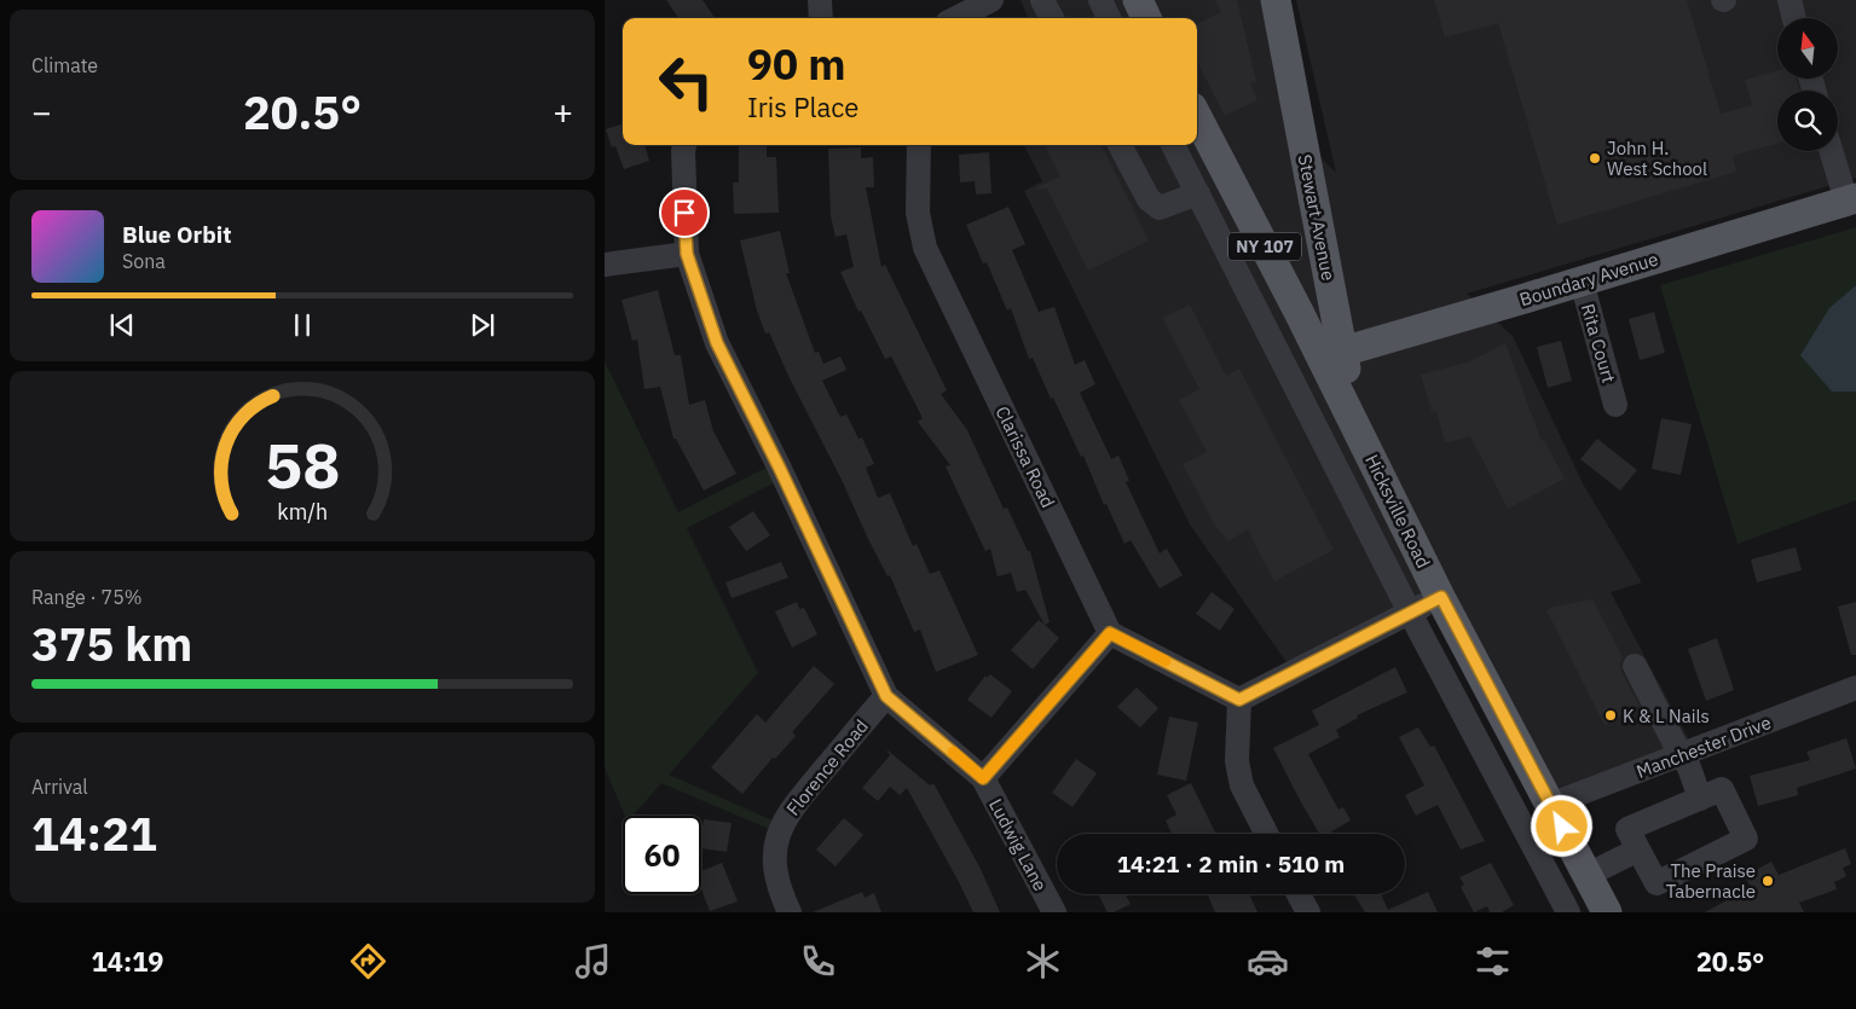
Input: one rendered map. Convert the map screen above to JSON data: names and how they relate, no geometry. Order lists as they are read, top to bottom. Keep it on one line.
{"streets":{"main road":["Stewart Avenue","NY 107","Boundary Avenue","Hicksville Road"],"street":["Rita Court","Clarissa Road","Manchester Drive","Florence Road","Ludwig Lane"]},"crossings":[["Stewart Avenue","Boundary Avenue"],["Stewart Avenue","Hicksville Road"],["Boundary Avenue","Rita Court"],["Boundary Avenue","Hicksville Road"],["Hicksville Road","Manchester Drive"],["Florence Road","Ludwig Lane"]],"places":["John H. West School","K & L Nails","The Praise Tabernacle"],"north":"top","page":{"tile":["Climate",["Range · 75%","375 km"],["Arrival","14:21"]],"turn":["90 m","Iris Place"],"heat":["−","20.5°","+"],"song":["Blue Orbit","Sona"],"limit":"60","trip":"14:21 · 2 min · 510 m","tabs":["14:19","20.5°"],"gauge":["58","km/h"]}}
